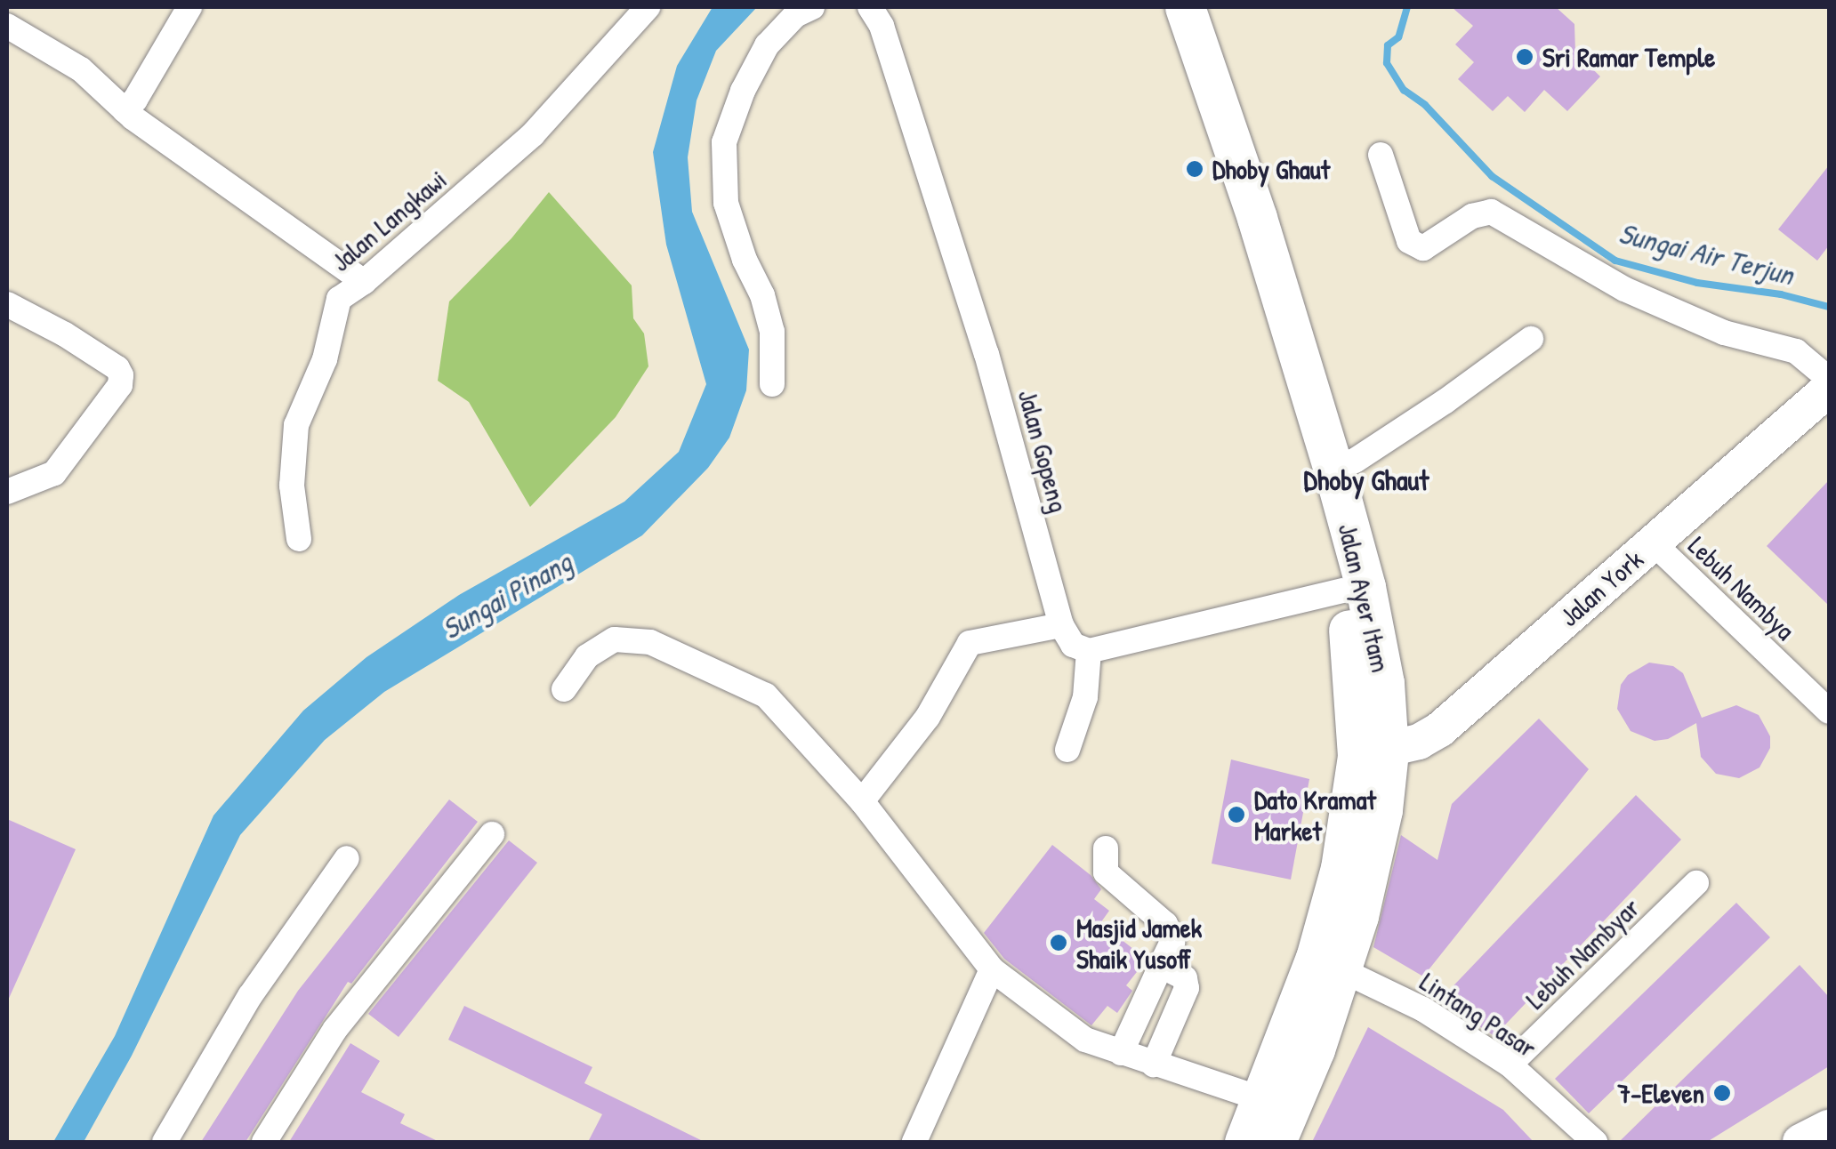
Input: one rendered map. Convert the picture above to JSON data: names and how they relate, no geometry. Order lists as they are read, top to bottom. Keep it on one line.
{"streets":{"main road":["Jalan Ayer Itam"],"street":["Jalan Langkawi","Jalan Gopeng","Jalan York","Lebuh Nambya","Lebuh Nambyar","Lintang Pasar"]},"crossings":[["Jalan York","Lebuh Nambya"],["Jalan York","Jalan Ayer Itam"],["Jalan Ayer Itam","Lintang Pasar"],["Lebuh Nambyar","Lintang Pasar"]],"districts":["Dhoby Ghaut"],"water":["Sungai Air Terjun","Sungai Pinang"],"places":["Sri Ramar Temple","Dhoby Ghaut","Dato Kramat Market","Masjid Jamek Shaik Yusoff","7-Eleven"]}
